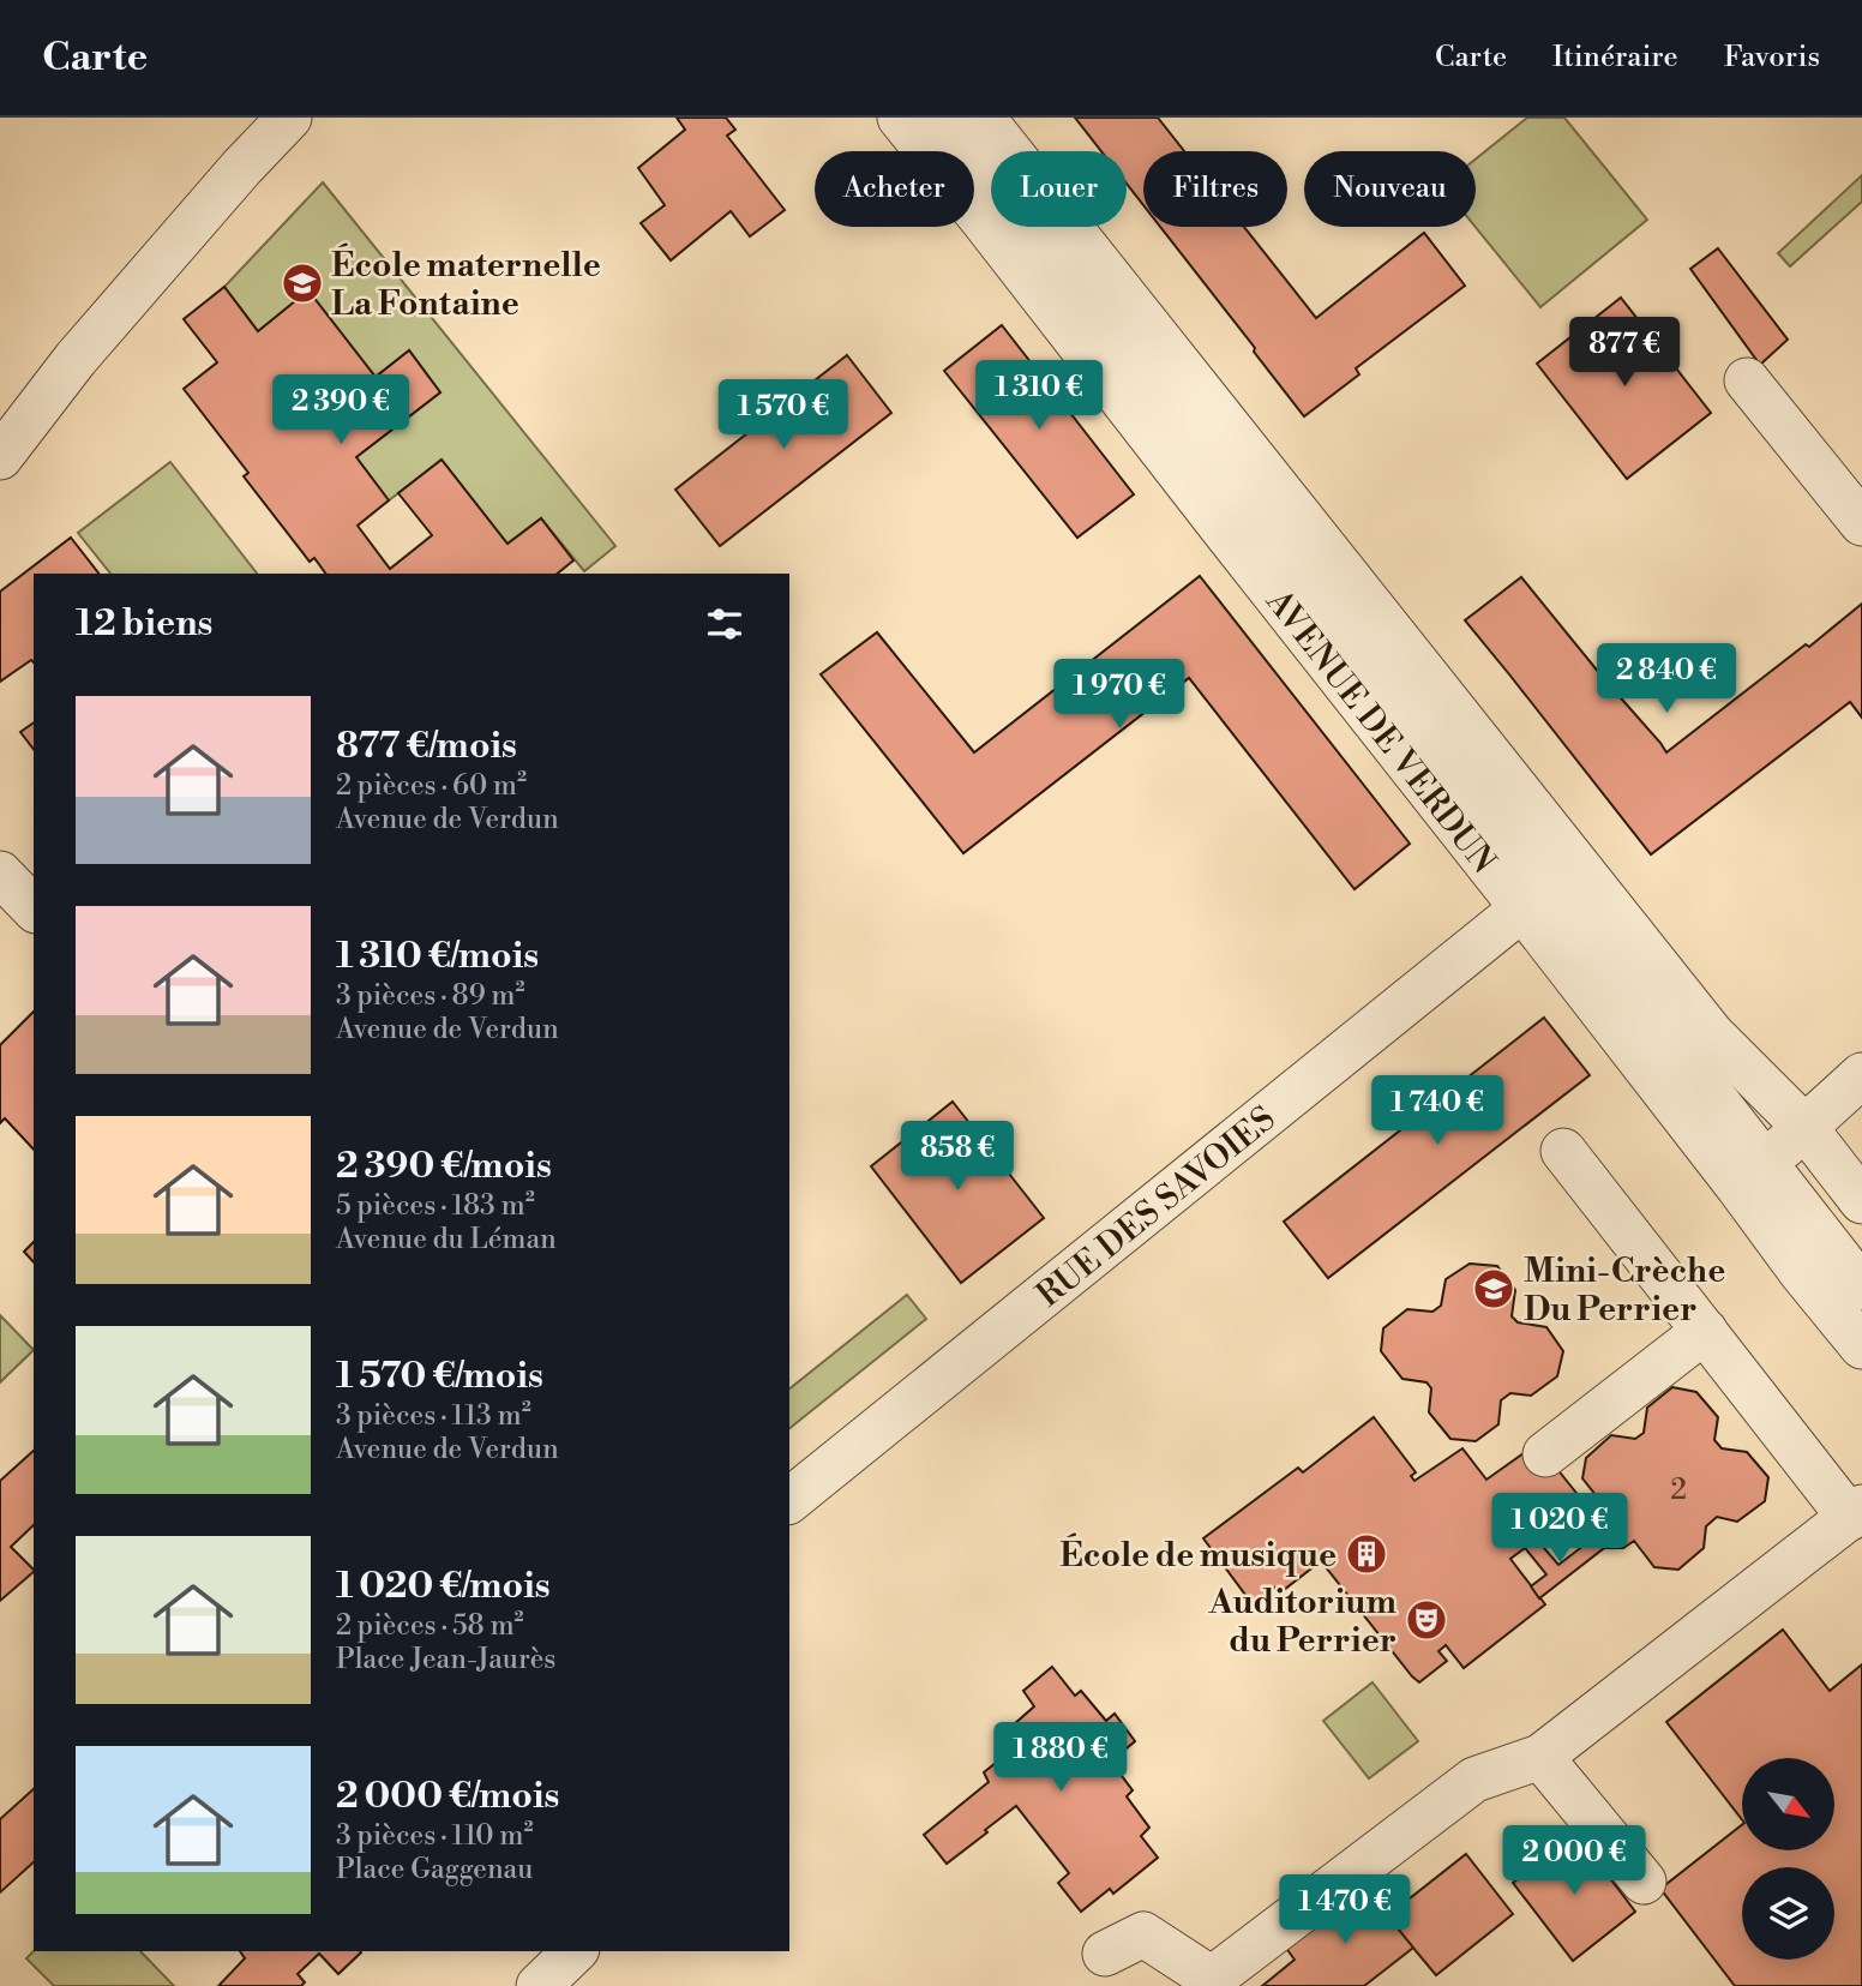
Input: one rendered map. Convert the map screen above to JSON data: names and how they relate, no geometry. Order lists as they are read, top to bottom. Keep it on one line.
{"streets":{"street":["AVENUE DE VERDUN","RUE DES SAVOIES"]},"crossings":[["AVENUE DE VERDUN","RUE DES SAVOIES"]],"places":{"school or university":["École maternelle La Fontaine","Mini-Crèche Du Perrier"],"building":["École de musique"],"theatre":["Auditorium du Perrier"]},"house_numbers":["2"],"north":"bottom right","page":{"header":"Carte","nav":["Carte","Itinéraire","Favoris"],"chip":["Acheter","Louer","Filtres","Nouveau"],"price":["877 €","1 310 €","2 390 €","1 570 €","2 840 €","1 970 €","1 740 €","858 €","1 020 €","1 880 €","2 000 €","1 470 €"],"heading":"12 biens","list":[{"name":"877 €/mois","note":"2 pièces · 60 m² · Avenue de Verdun"},{"name":"1 310 €/mois","note":"3 pièces · 89 m² · Avenue de Verdun"},{"name":"2 390 €/mois","note":"5 pièces · 183 m² · Avenue du Léman"},{"name":"1 570 €/mois","note":"3 pièces · 113 m² · Avenue de Verdun"},{"name":"1 020 €/mois","note":"2 pièces · 58 m² · Place Jean-Jaurès"},{"name":"2 000 €/mois","note":"3 pièces · 110 m² · Place Gaggenau"}]}}
